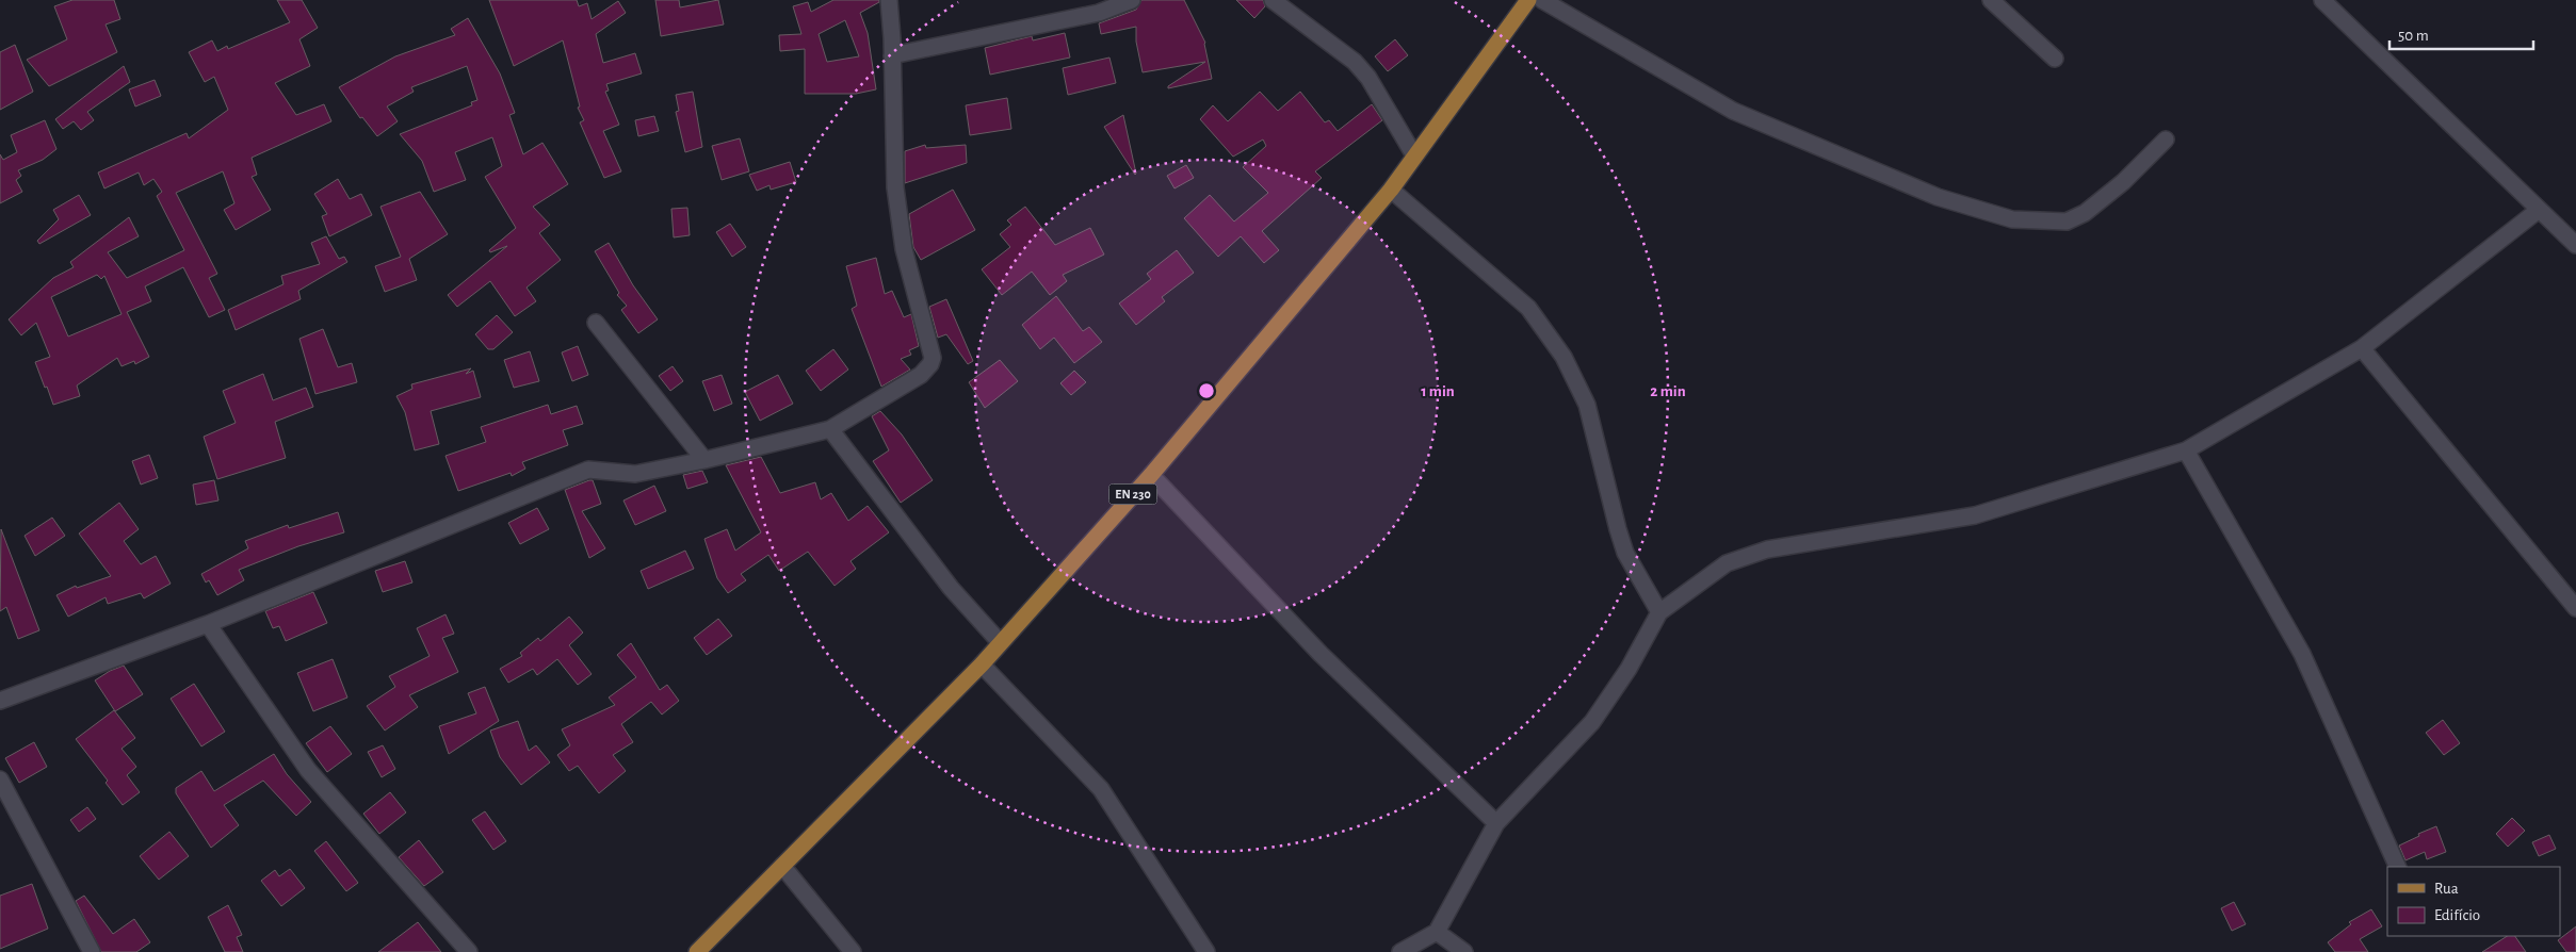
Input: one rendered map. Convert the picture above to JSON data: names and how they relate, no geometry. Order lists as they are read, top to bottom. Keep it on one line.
{"streets":{"main road":["EN 230"]},"legend":["Rua","Edifício"],"scale_bar":"50 m","rings":["1 min","2 min"]}
